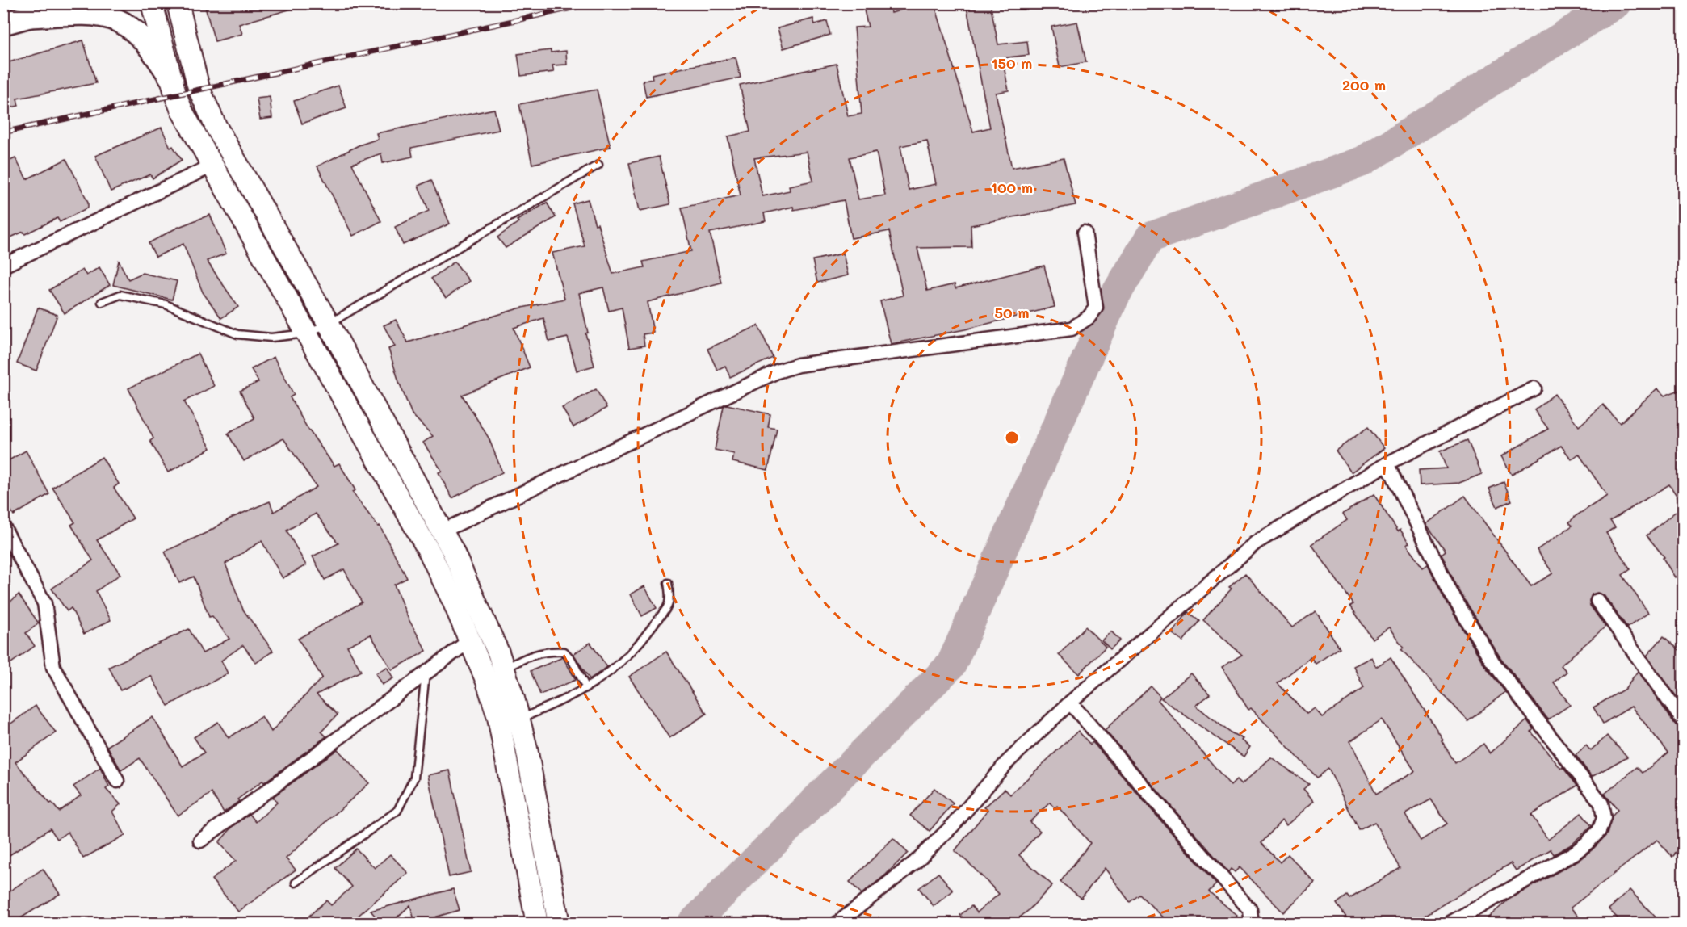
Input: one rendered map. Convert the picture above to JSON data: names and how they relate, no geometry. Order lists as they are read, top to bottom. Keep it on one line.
{"rings":["150 m","200 m","100 m","50 m"]}
